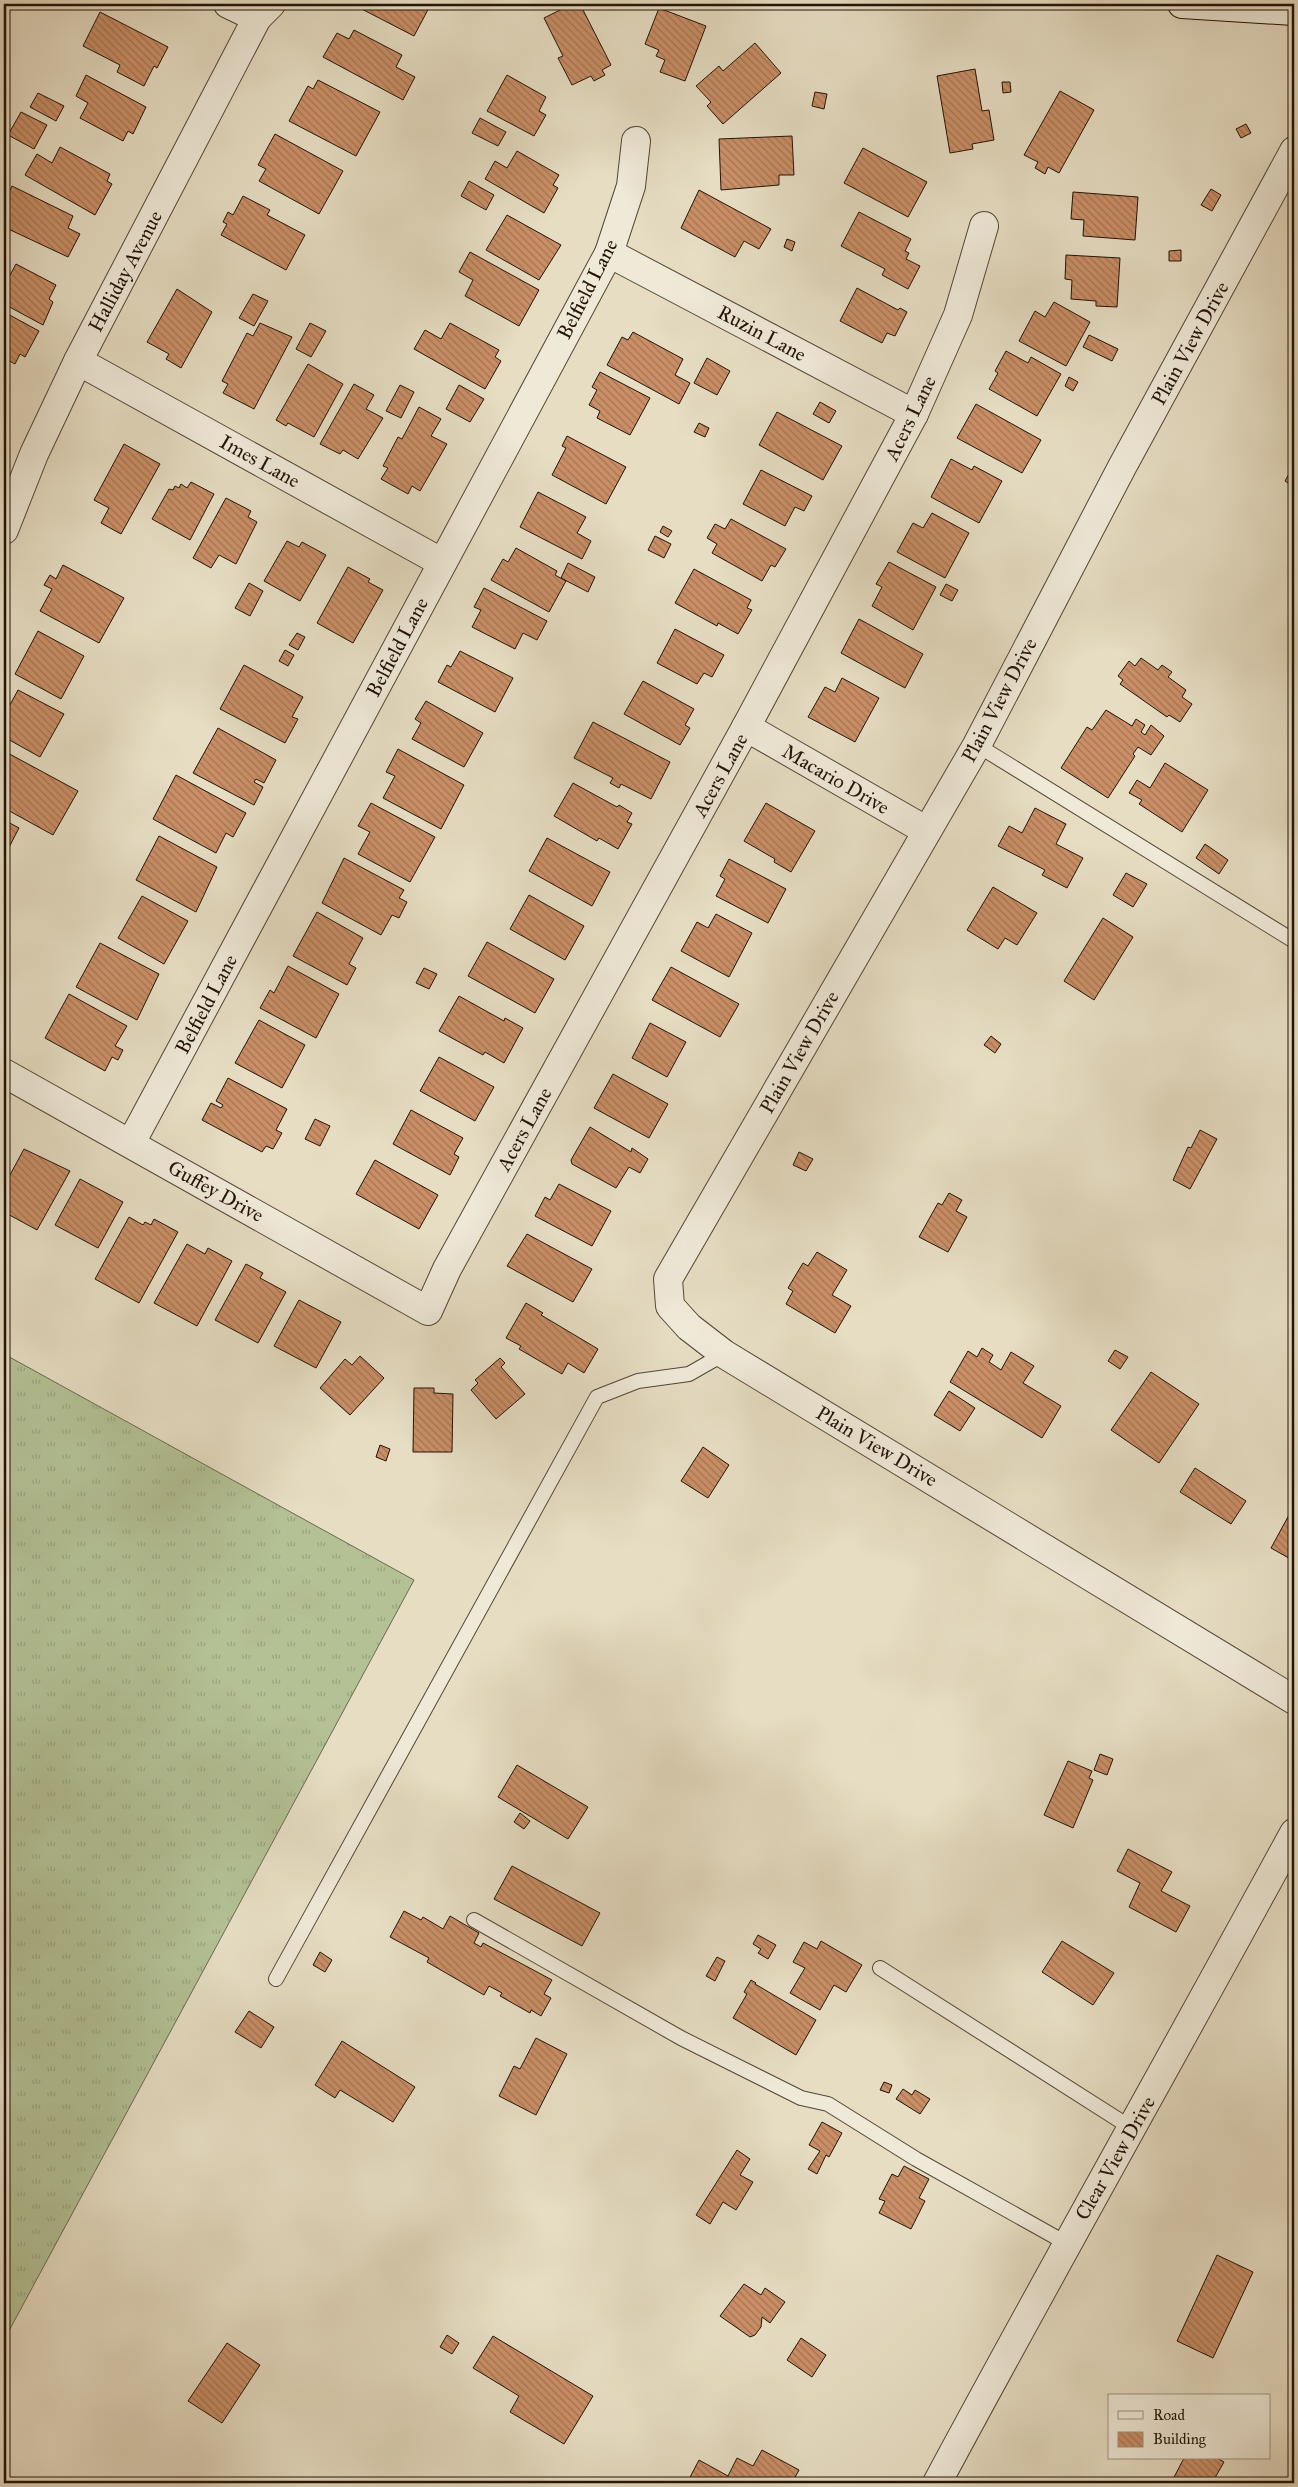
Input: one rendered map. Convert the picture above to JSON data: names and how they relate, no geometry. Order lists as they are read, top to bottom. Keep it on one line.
{"streets":{"street":["Halliday Avenue","Belfield Lane","Ruzin Lane","Plain View Drive","Acers Lane","Imes Lane","Macario Drive","Guffey Drive","Clear View Drive"]},"crossings":[["Halliday Avenue","Imes Lane"],["Belfield Lane","Ruzin Lane"],["Belfield Lane","Imes Lane"],["Belfield Lane","Guffey Drive"],["Ruzin Lane","Acers Lane"],["Plain View Drive","Macario Drive"],["Acers Lane","Macario Drive"],["Acers Lane","Guffey Drive"]],"legend":["Road","Building"]}
